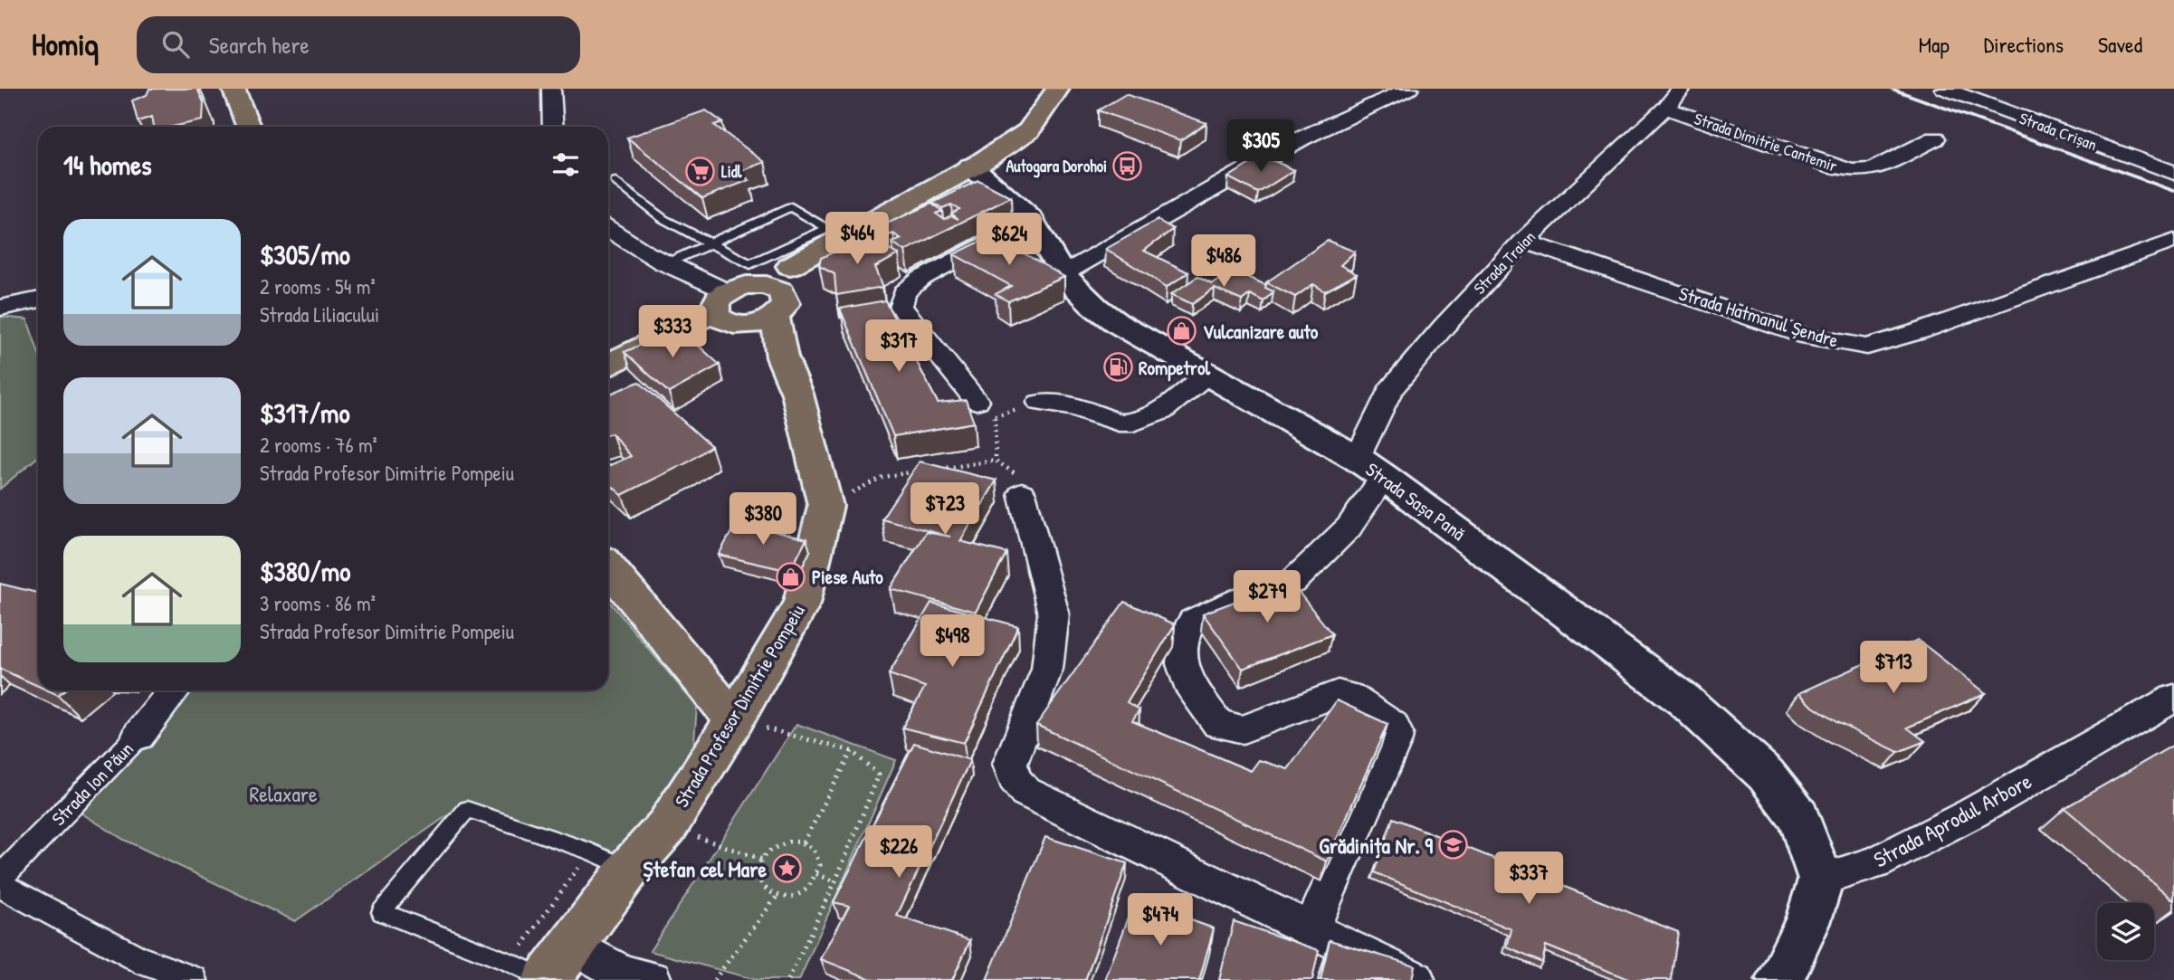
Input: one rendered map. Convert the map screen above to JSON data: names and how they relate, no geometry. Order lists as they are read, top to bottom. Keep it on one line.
{"streets":{"main road":["Strada Profesor Dimitrie Pompeiu"],"street":["Strada Crișan","Strada Dimitrie Cantemir","Strada Traian","Strada Hatmanul Șendre","Strada Sașa Pană","Strada Ion Păun","Strada Aprodul Arbore"]},"crossings":[["Strada Dimitrie Cantemir","Strada Traian"],["Strada Traian","Strada Hatmanul Șendre"],["Strada Traian","Strada Sașa Pană"],["Strada Sașa Pană","Strada Aprodul Arbore"]],"parks":["Relaxare"],"places":{"bus stop":["Autogara Dorohoi"],"supermarket":["Lidl"],"shop":["Vulcanizare auto","Piese Auto"],"fuel station":["Rompetrol"],"school or university":["Grădinița Nr. 9"],"place":["Ștefan cel Mare"]},"page":{"header":"Homiq","search":"Search here","nav":["Map","Directions","Saved"],"price":["$305","$464","$624","$486","$333","$317","$723","$380","$279","$498","$713","$226","$337","$474"],"heading":"14 homes","list":[{"name":"$305/mo","note":"2 rooms · 54 m² · Strada Liliacului"},{"name":"$317/mo","note":"2 rooms · 76 m² · Strada Profesor Dimitrie Pompeiu"},{"name":"$380/mo","note":"3 rooms · 86 m² · Strada Profesor Dimitrie Pompeiu"}]}}
